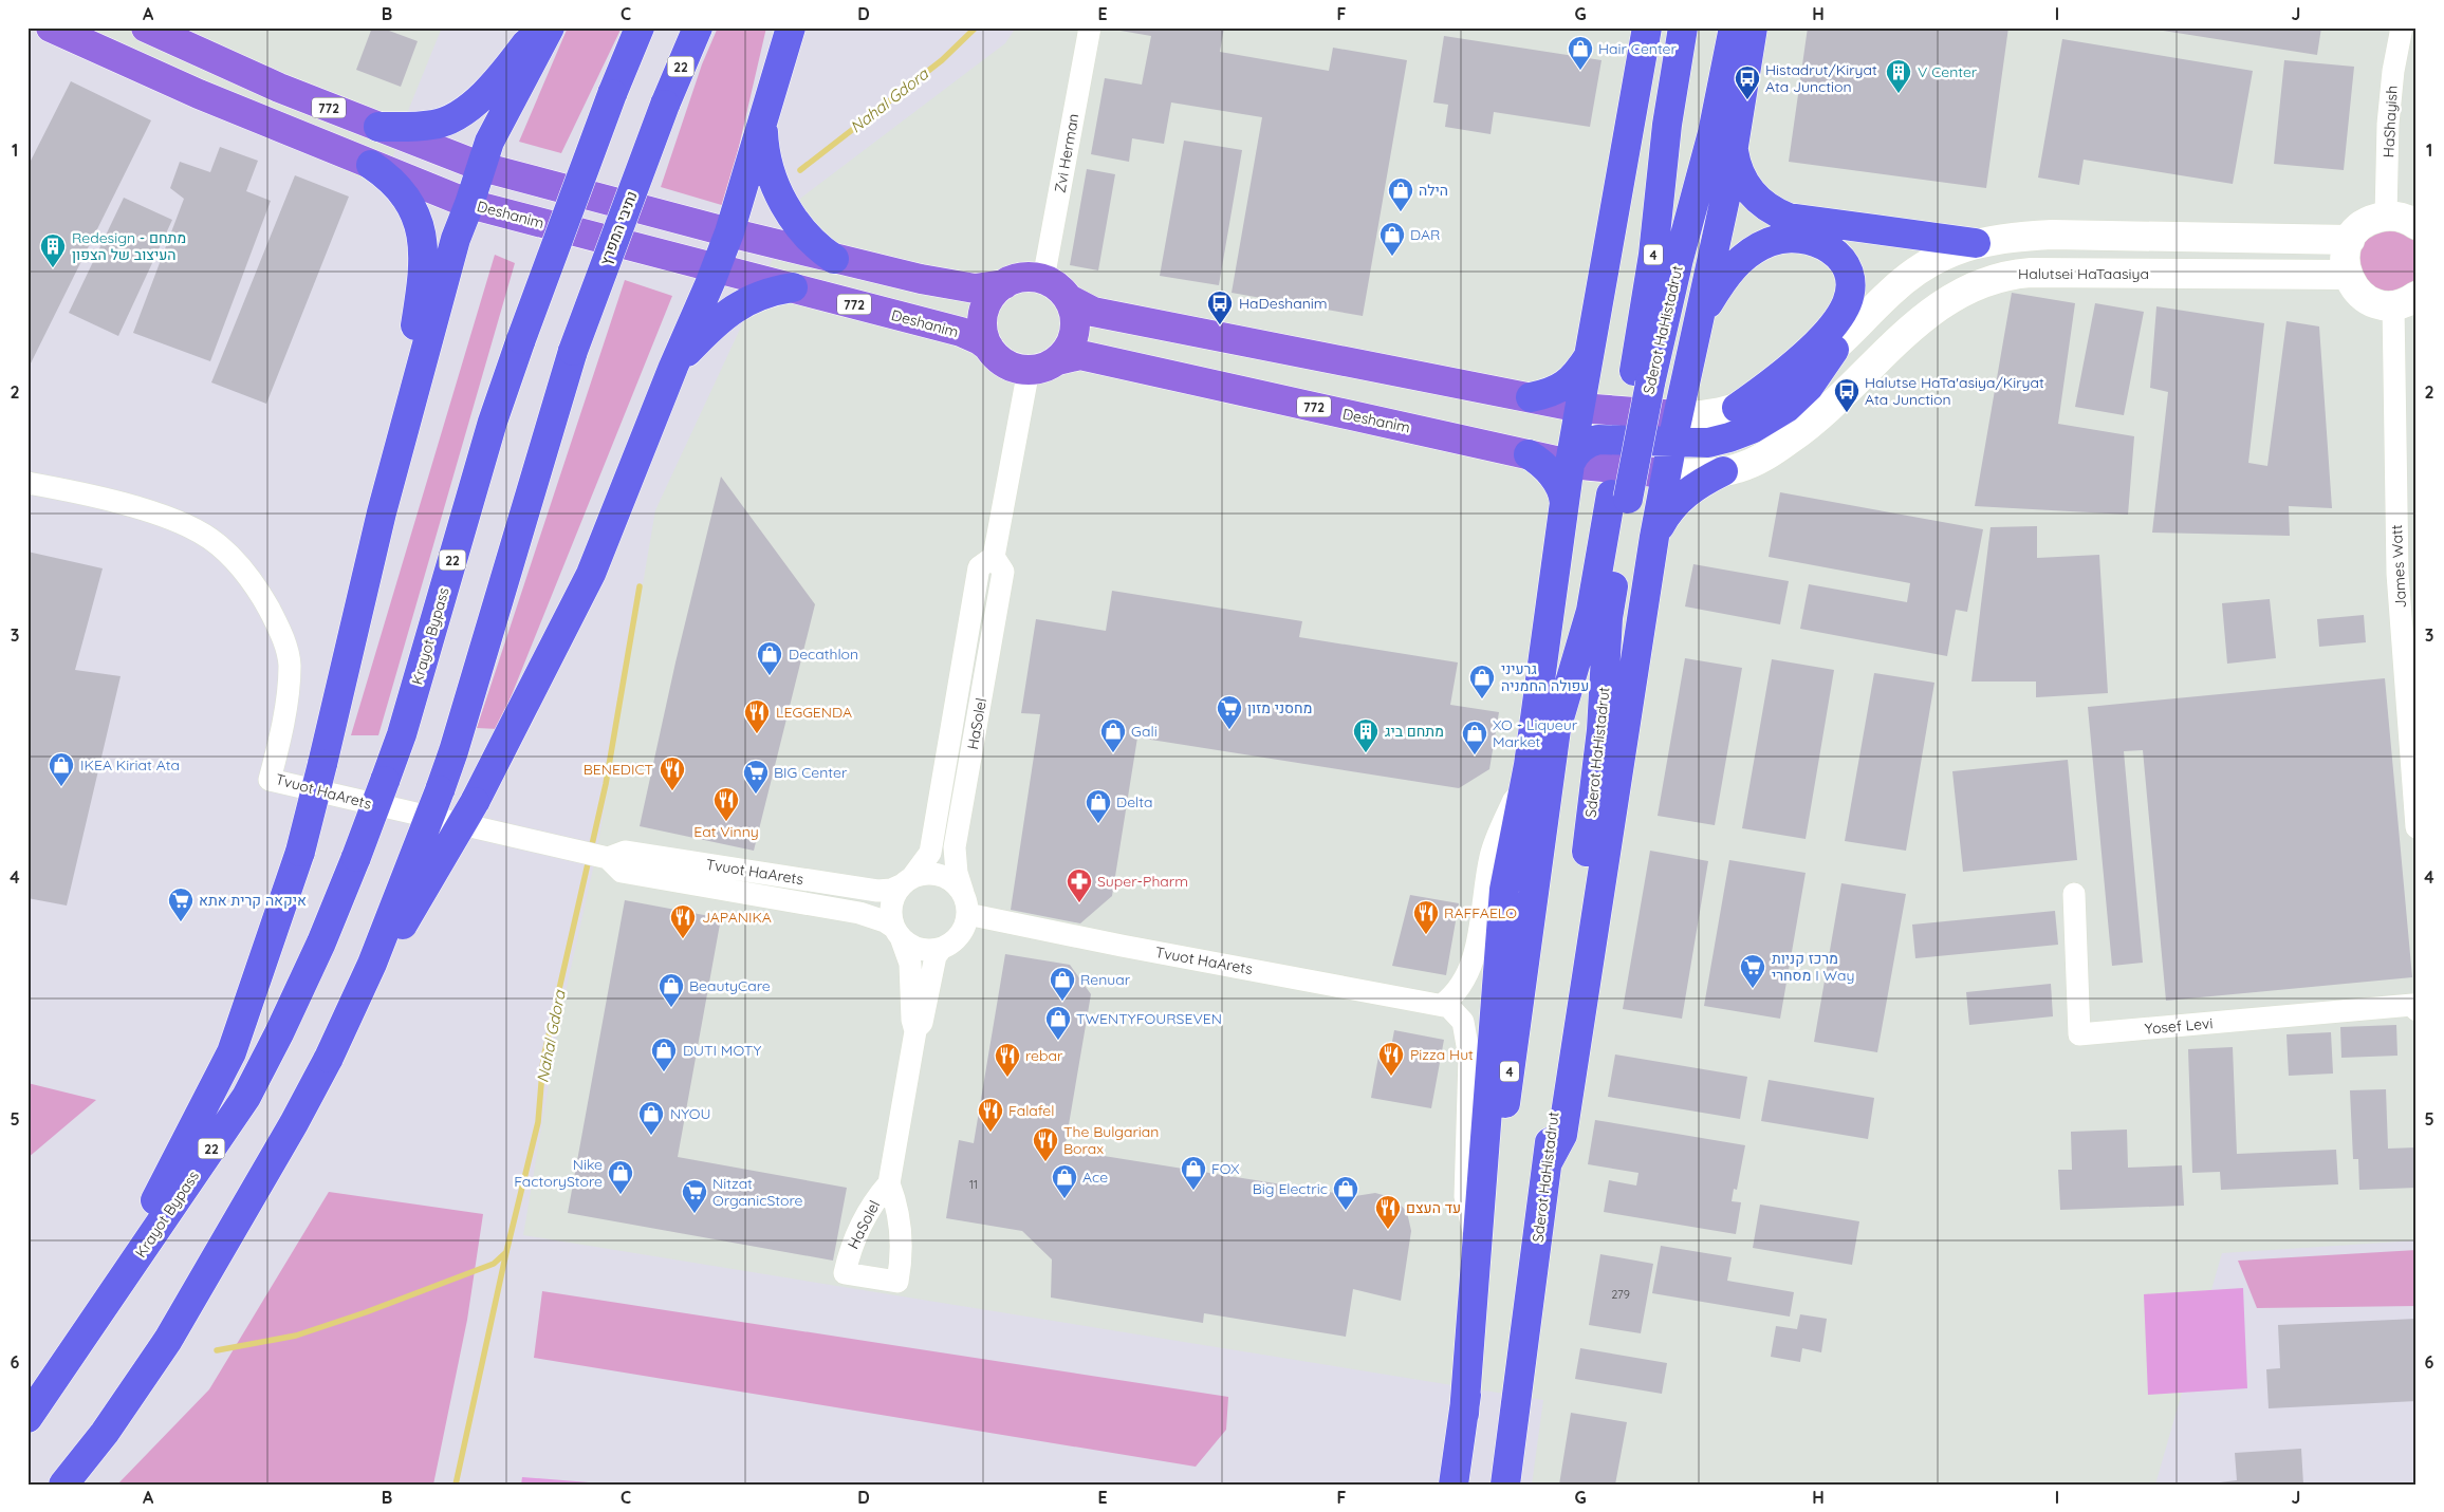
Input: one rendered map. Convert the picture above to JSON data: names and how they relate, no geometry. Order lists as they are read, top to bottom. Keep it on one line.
{"streets":{"highway":["22","נתיבי המפרץ","4","Sderot HaHistadrut","Krayot Bypass"],"main road":["772","Deshanim"],"street":["HaShayish","Zvi Herman","Halutsei HaTaasiya","James Watt","HaSolel","Tvuot HaArets","Yosef Levi"]},"crossings":[["22","נתיבי המפרץ"],["772","Zvi Herman"],["772","Deshanim"],["772","HaSolel"],["Zvi Herman","Deshanim"],["Zvi Herman","HaSolel"],["Deshanim","Halutsei HaTaasiya"],["Deshanim","HaSolel"],["HaSolel","Tvuot HaArets"]],"water":["Nahal Gdora"],"places":{"shop":["Hair Center","הילה","DAR","Decathlon","גרעיני עפולה החמניה","Gali","XO - Liqueur Market","IKEA Kiriat Ata","Delta","Renuar","BeautyCare","TWENTYFOURSEVEN","DUTI MOTY","NYOU","FOX","Nike FactoryStore","Ace","Big Electric"],"building":["V Center","Redesign - מתחם העיצוב של הצפון","מתחם ביג"],"bus stop":["Histadrut/Kiryat Ata Junction","HaDeshanim","Halutse HaTa'asiya/Kiryat Ata Junction"],"supermarket":["מחסני מזון","BIG Center","איקאה קרית אתא","מרכז קניות מסחרי I Way","Nitzat OrganicStore"],"restaurant":["LEGGENDA","BENEDICT","Eat Vinny","RAFFAELO","JAPANIKA","Pizza Hut","rebar","Falafel","The Bulgarian Borax","עד העצם"],"pharmacy":["Super-Pharm"]},"house_numbers":["11","279"],"grid":{"columns":["A","B","C","D","E","F","G","H","I","J"],"rows":["1","2","3","4","5","6"]}}
